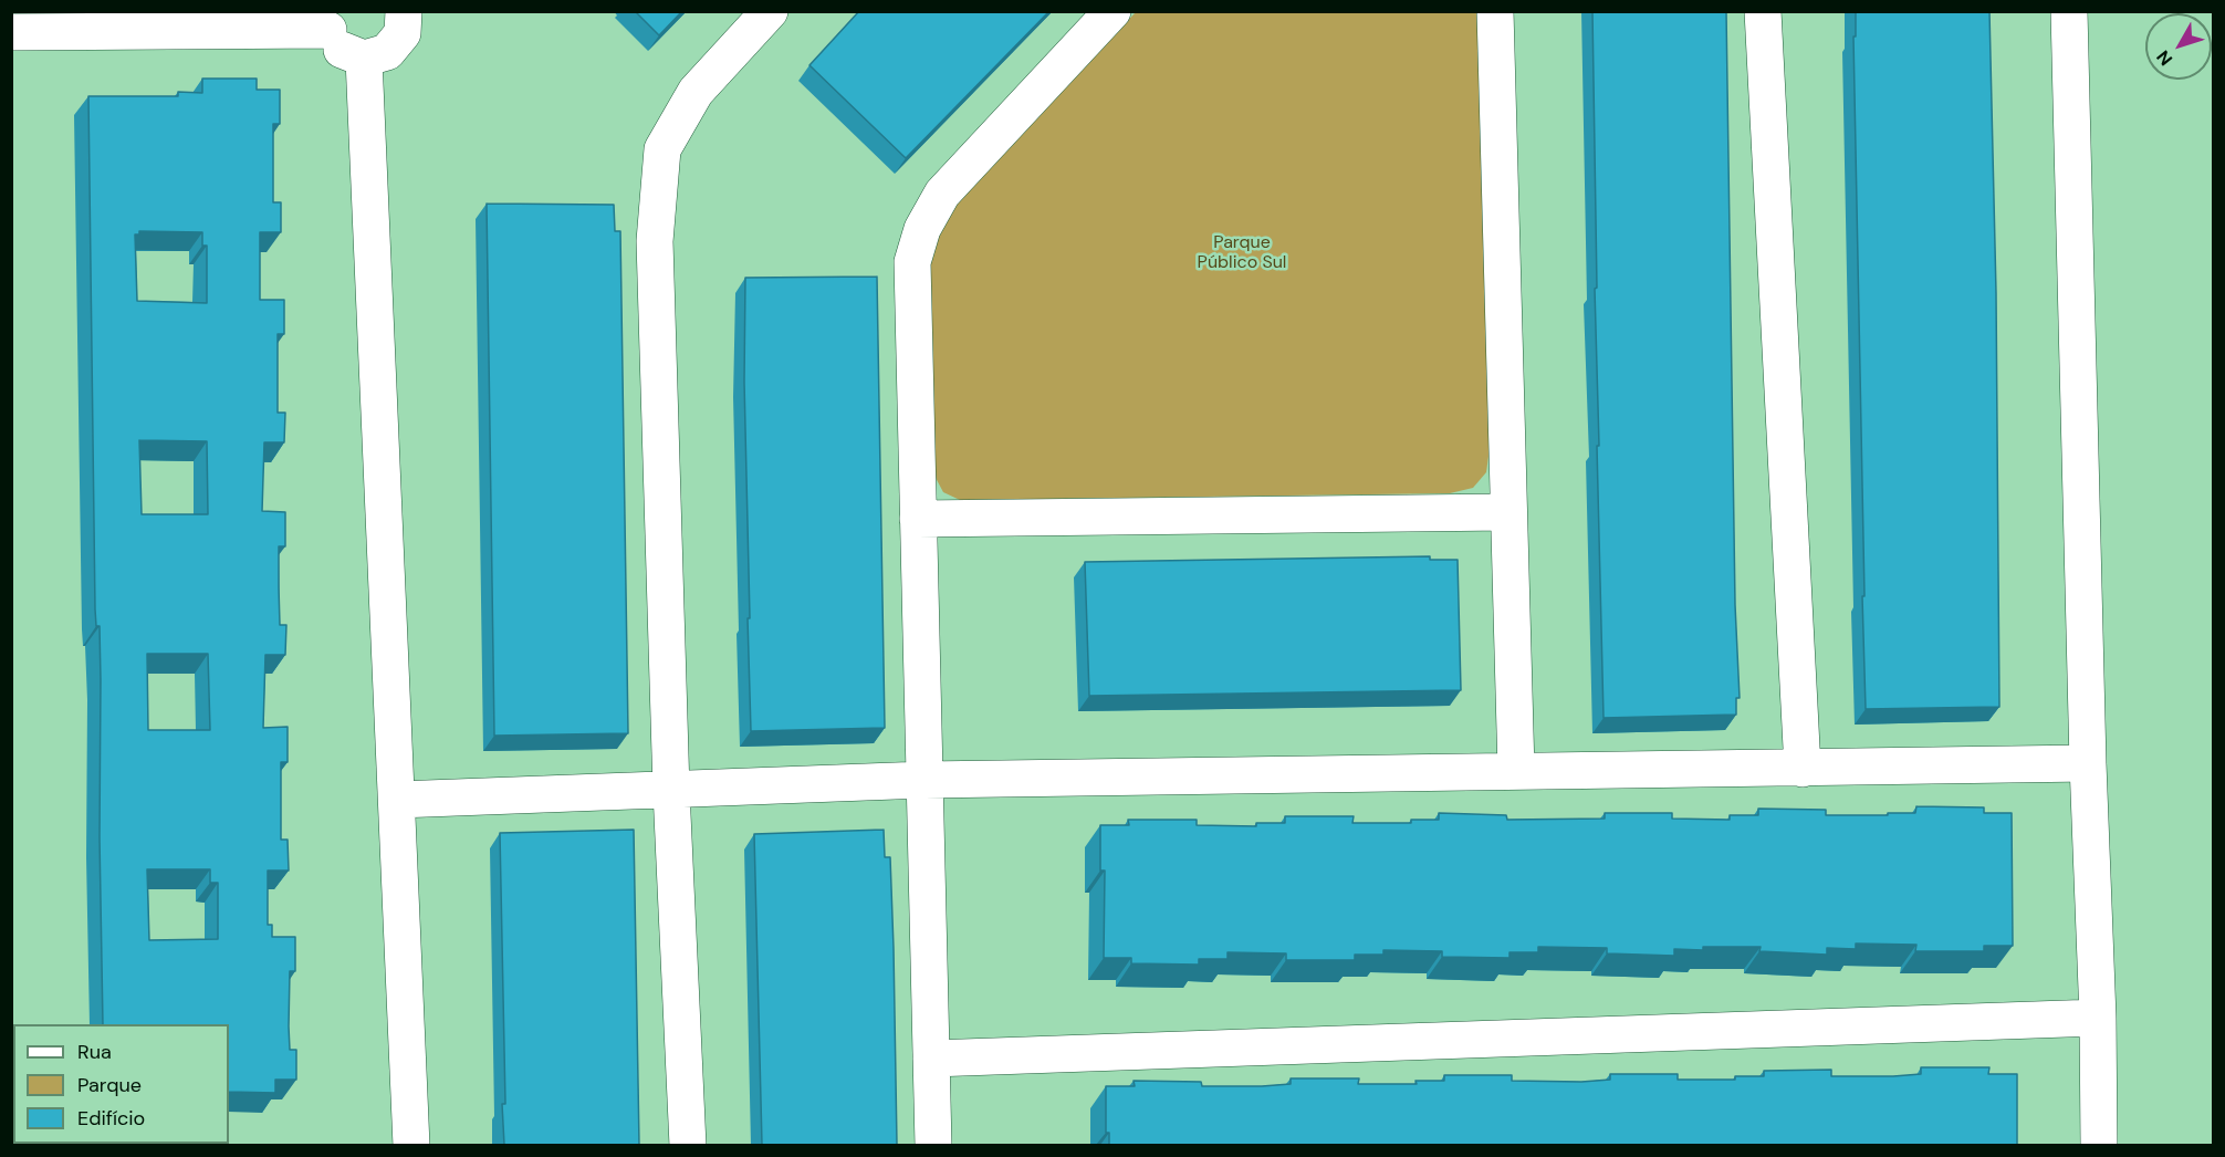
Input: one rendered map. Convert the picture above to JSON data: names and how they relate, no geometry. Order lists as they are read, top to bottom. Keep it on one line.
{"parks":["Parque Público Sul"],"legend":["Rua","Parque","Edifício"],"north":"bottom left"}
